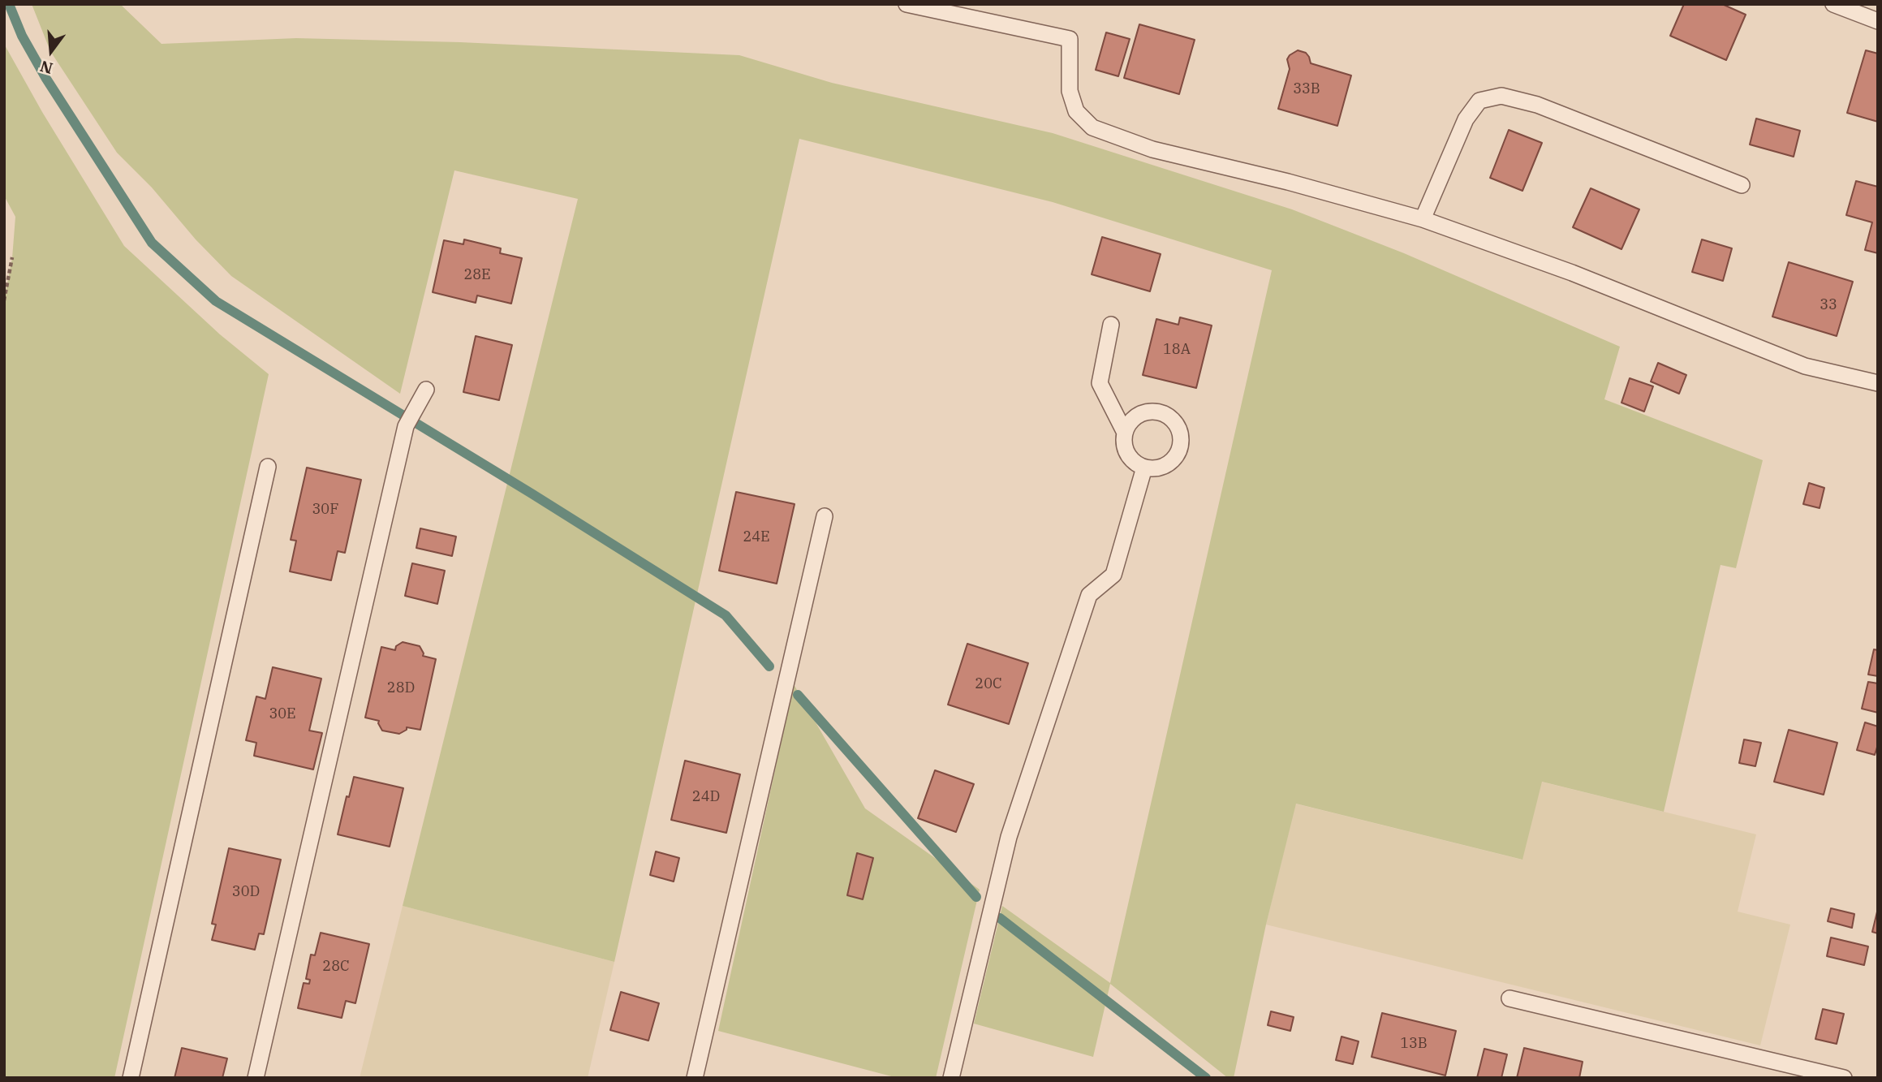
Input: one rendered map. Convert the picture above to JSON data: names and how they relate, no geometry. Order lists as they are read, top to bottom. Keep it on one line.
{"house_numbers":["33B","28E","33","18A","30F","24E","20C","28D","30E","24D","30D","28C","13B"],"north":"bottom"}
